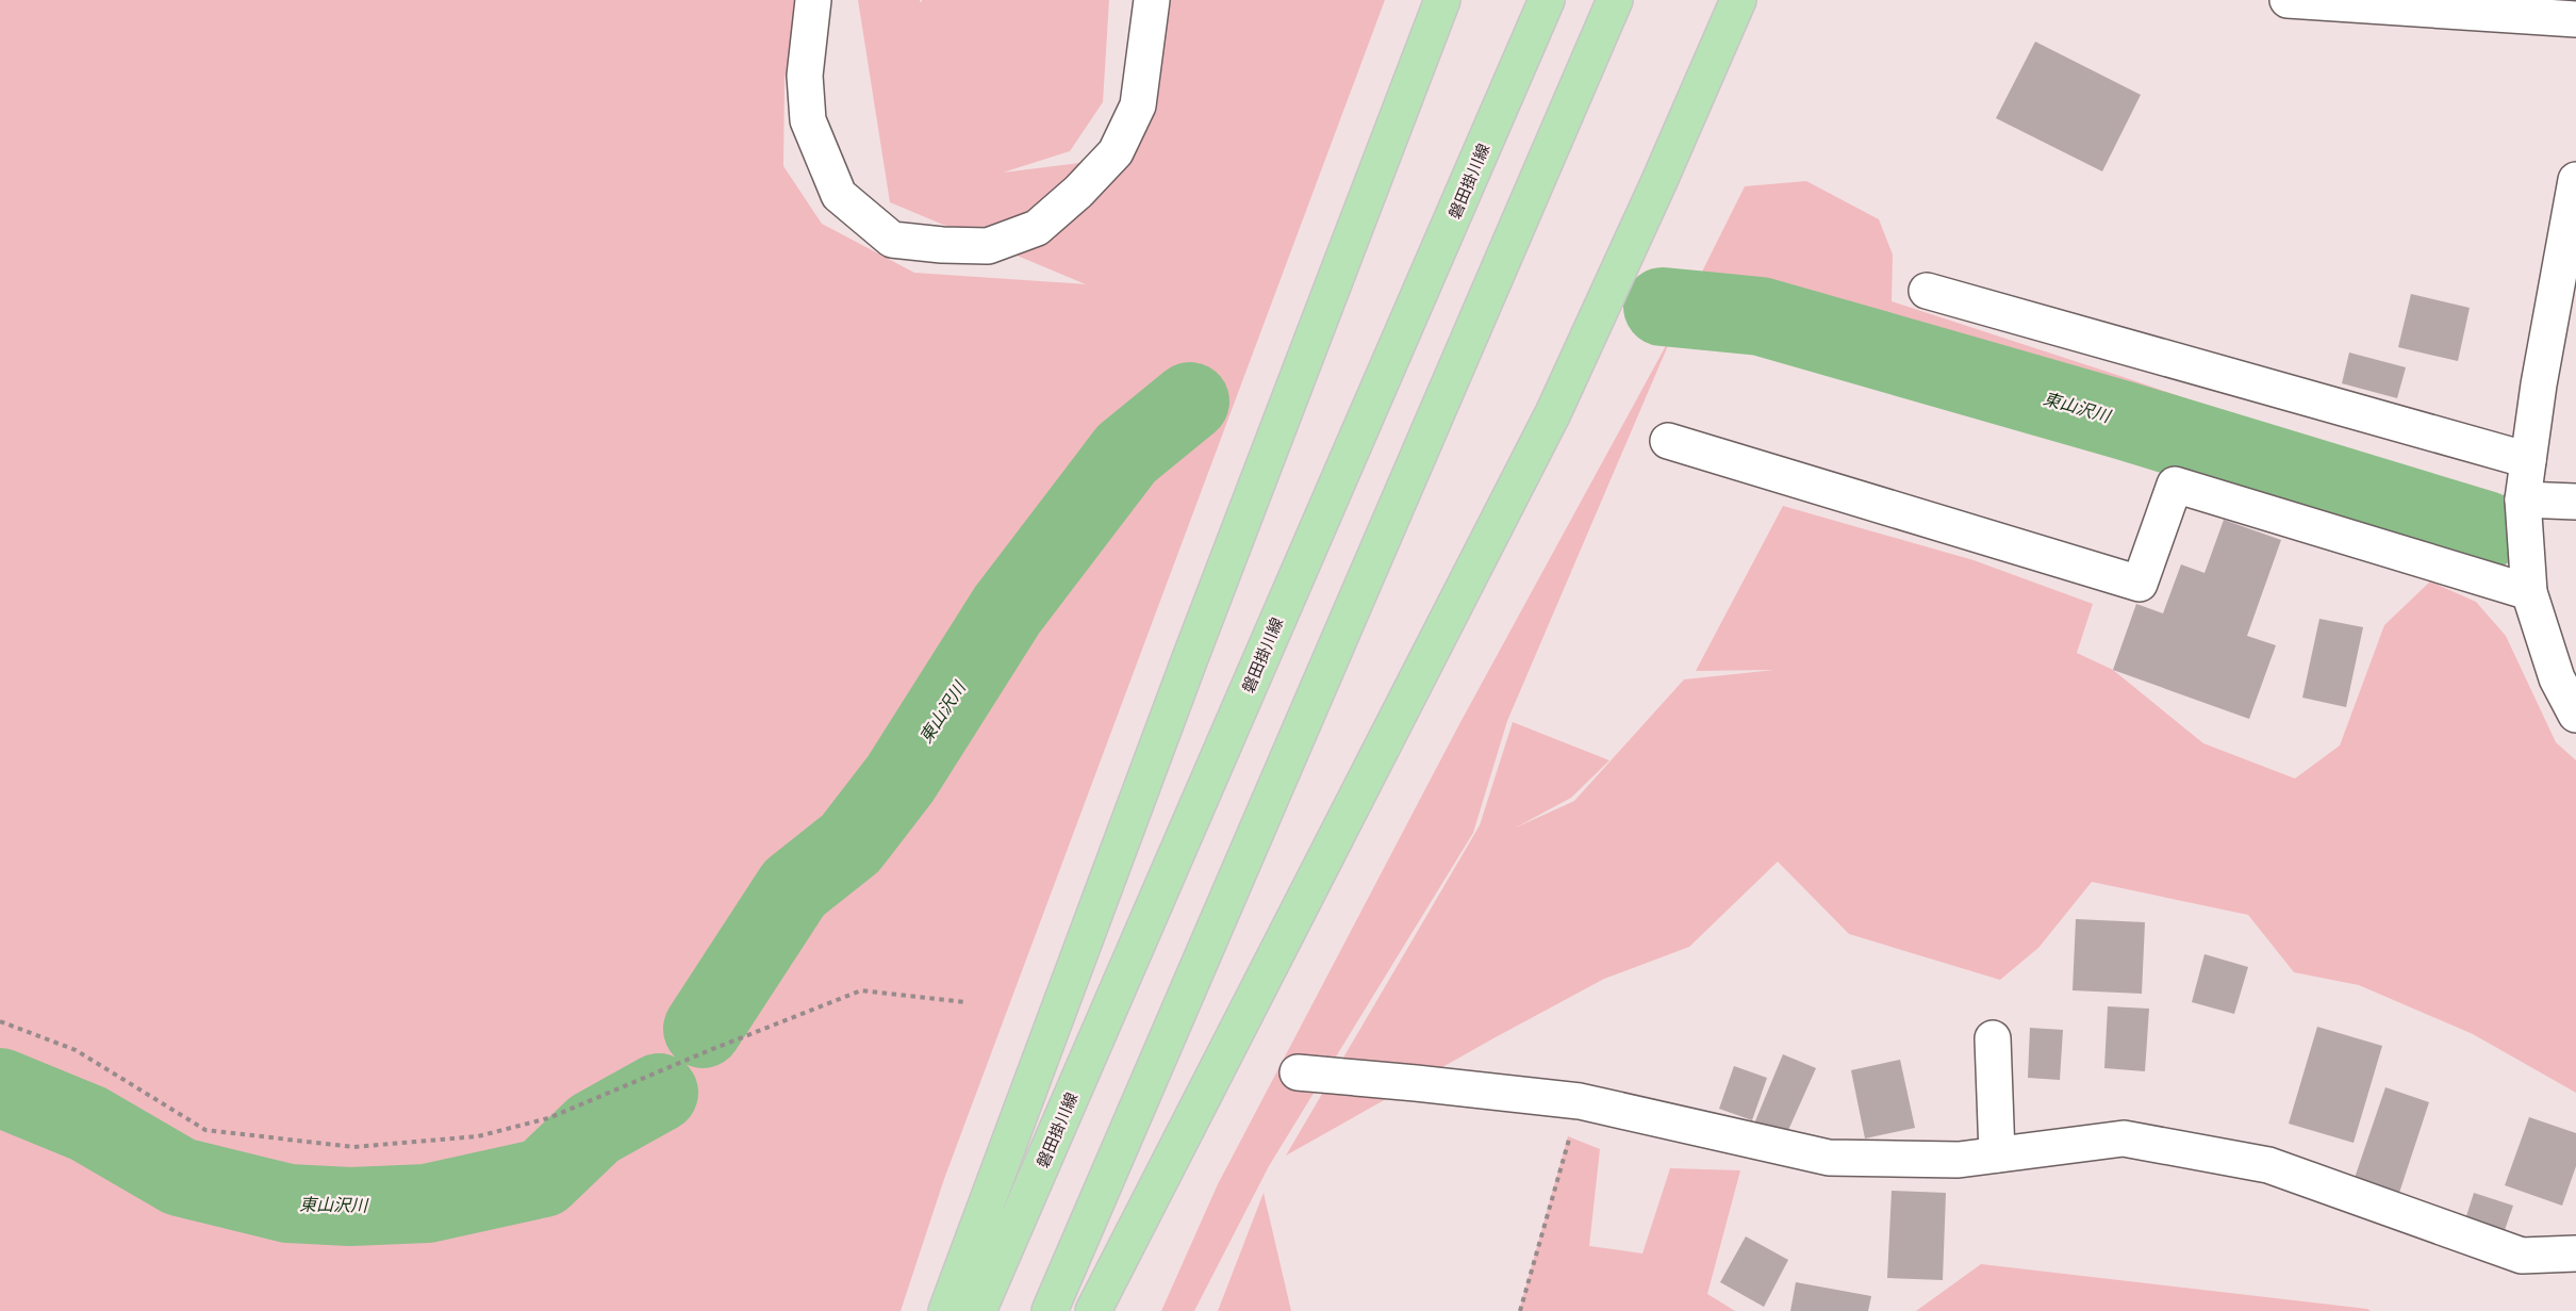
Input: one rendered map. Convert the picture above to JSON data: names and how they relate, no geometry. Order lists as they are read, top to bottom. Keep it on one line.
{"streets":{"main road":["磐田掛川線"]},"water":["東山沢川"]}
